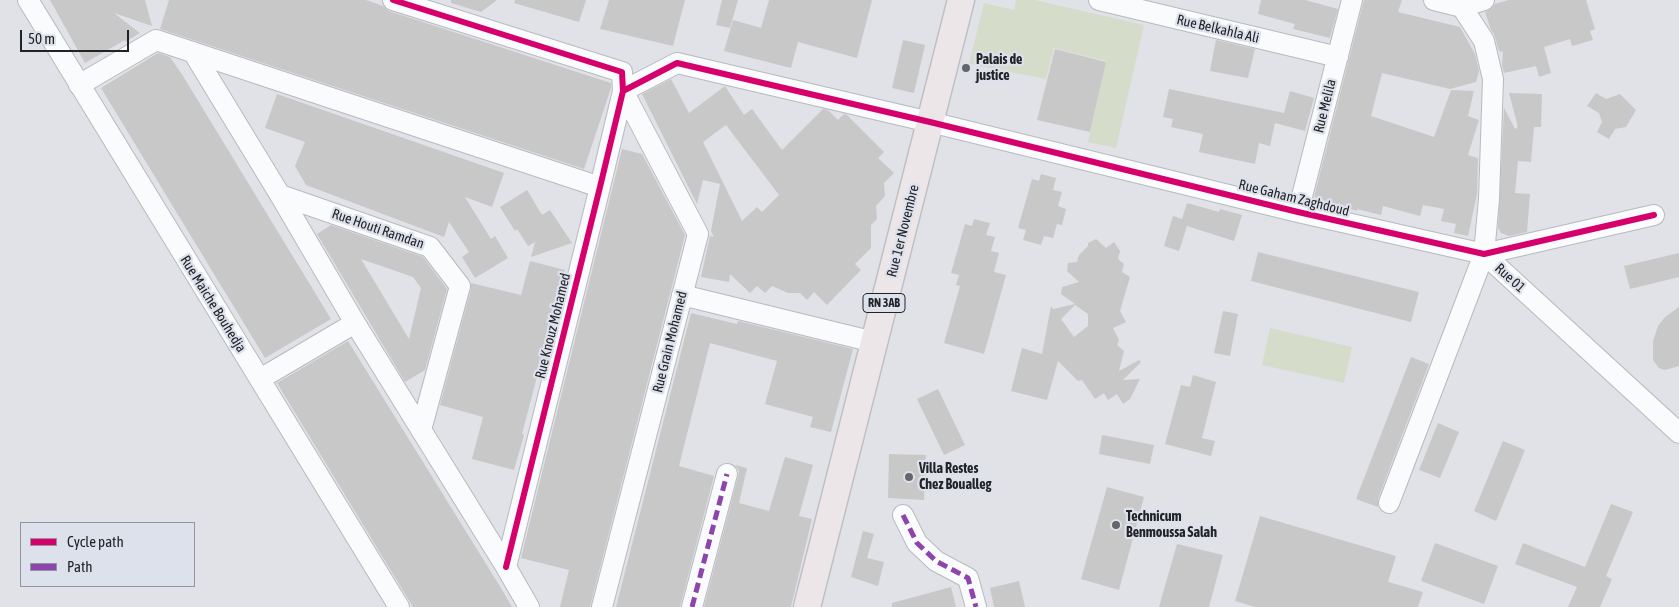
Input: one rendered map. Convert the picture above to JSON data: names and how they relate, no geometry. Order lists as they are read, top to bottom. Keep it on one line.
{"streets":{"main road":["Rue 1er Novembre","RN 3AB"],"street":["Rue Belkahla Ali","Rue Melila","Rue Gaham Zaghdoud","Rue Houti Ramdan","Rue 01","Rue Maiche Bouhedja","Rue Knouz Mohamed","Rue Grain Mohamed"]},"crossings":[["Rue Belkahla Ali","Rue Melila"],["Rue Melila","Rue Gaham Zaghdoud"],["Rue Gaham Zaghdoud","Rue 1er Novembre"],["Rue Gaham Zaghdoud","Rue 01"],["Rue Gaham Zaghdoud","Rue Knouz Mohamed"],["Rue Gaham Zaghdoud","Rue Grain Mohamed"],["Rue Knouz Mohamed","Rue Grain Mohamed"]],"places":["Palais de justice","Villa Restes Chez Boualleg","Technicum Benmoussa Salah"],"legend":["Cycle path","Path"],"scale_bar":"50 m"}
